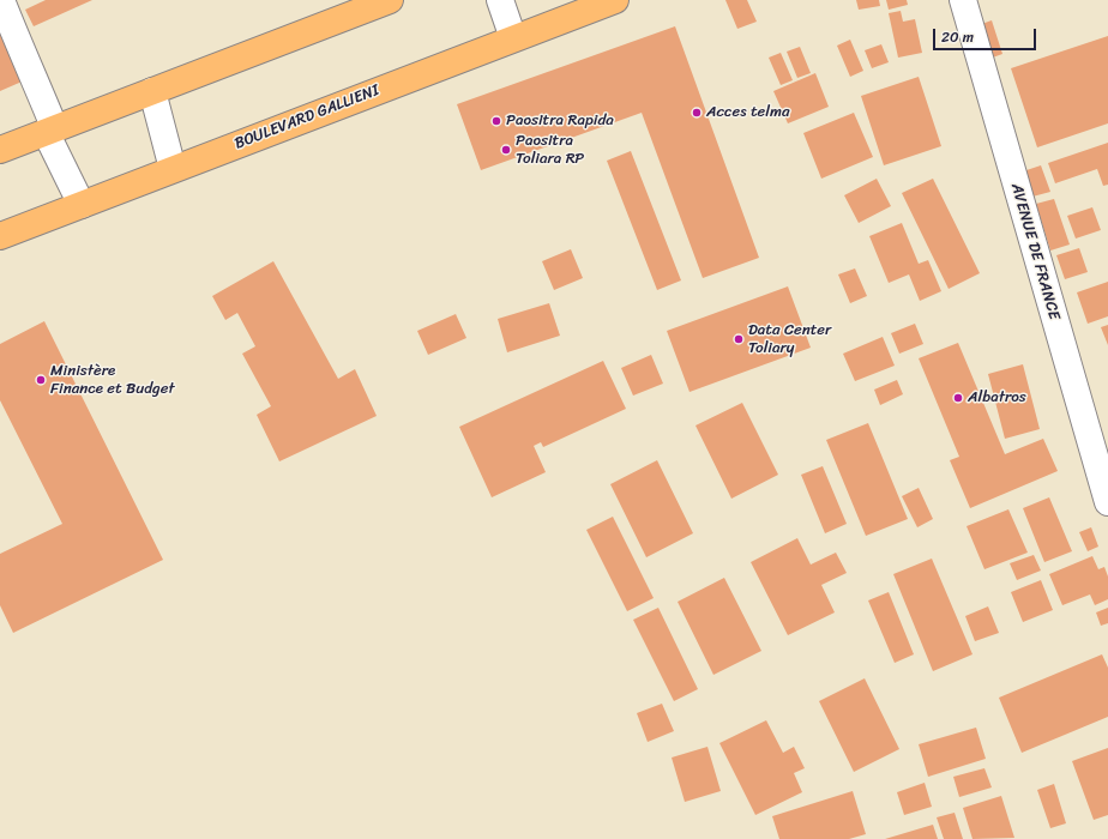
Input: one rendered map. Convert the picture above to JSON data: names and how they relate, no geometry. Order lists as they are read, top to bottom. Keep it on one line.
{"streets":{"main road":["BOULEVARD GALLIENI"],"street":["AVENUE DE FRANCE"]},"places":["Acces telma","Paositra Rapida","Paositra Toliara RP","Data Center Toliary","Ministère Finance et Budget","Albatros"],"scale_bar":"20 m"}
